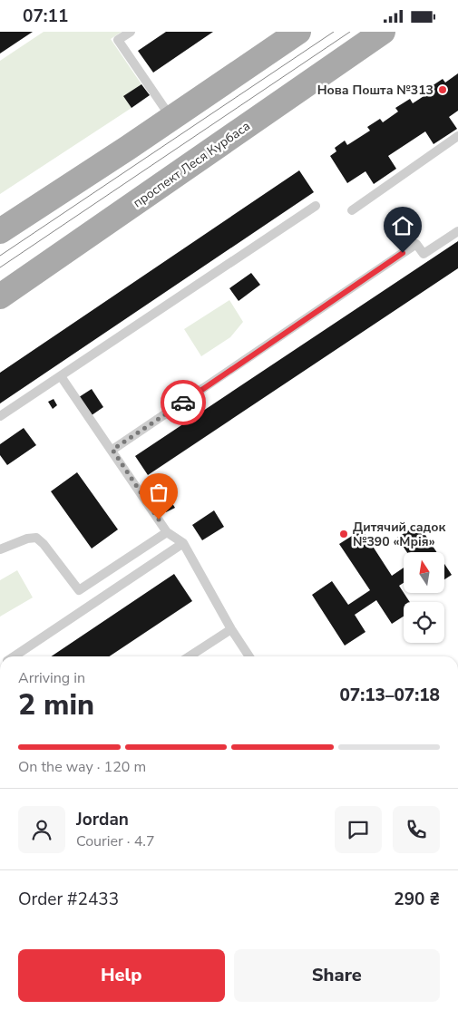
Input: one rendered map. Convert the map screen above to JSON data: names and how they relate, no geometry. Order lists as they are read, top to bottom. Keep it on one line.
{"streets":{"main road":["проспект Леся Курбаса"]},"places":["Нова Пошта №313","Дитячий садок №390 «Мрія»"],"north":"top","page":{"status":"07:11","heading":["2 min","Arriving in","07:13–07:18"],"panel":["Jordan","Courier · 4.7","Order #2433","290 ₴"],"bar":"On the way · 120 m","buttons":["Help","Share"]}}
